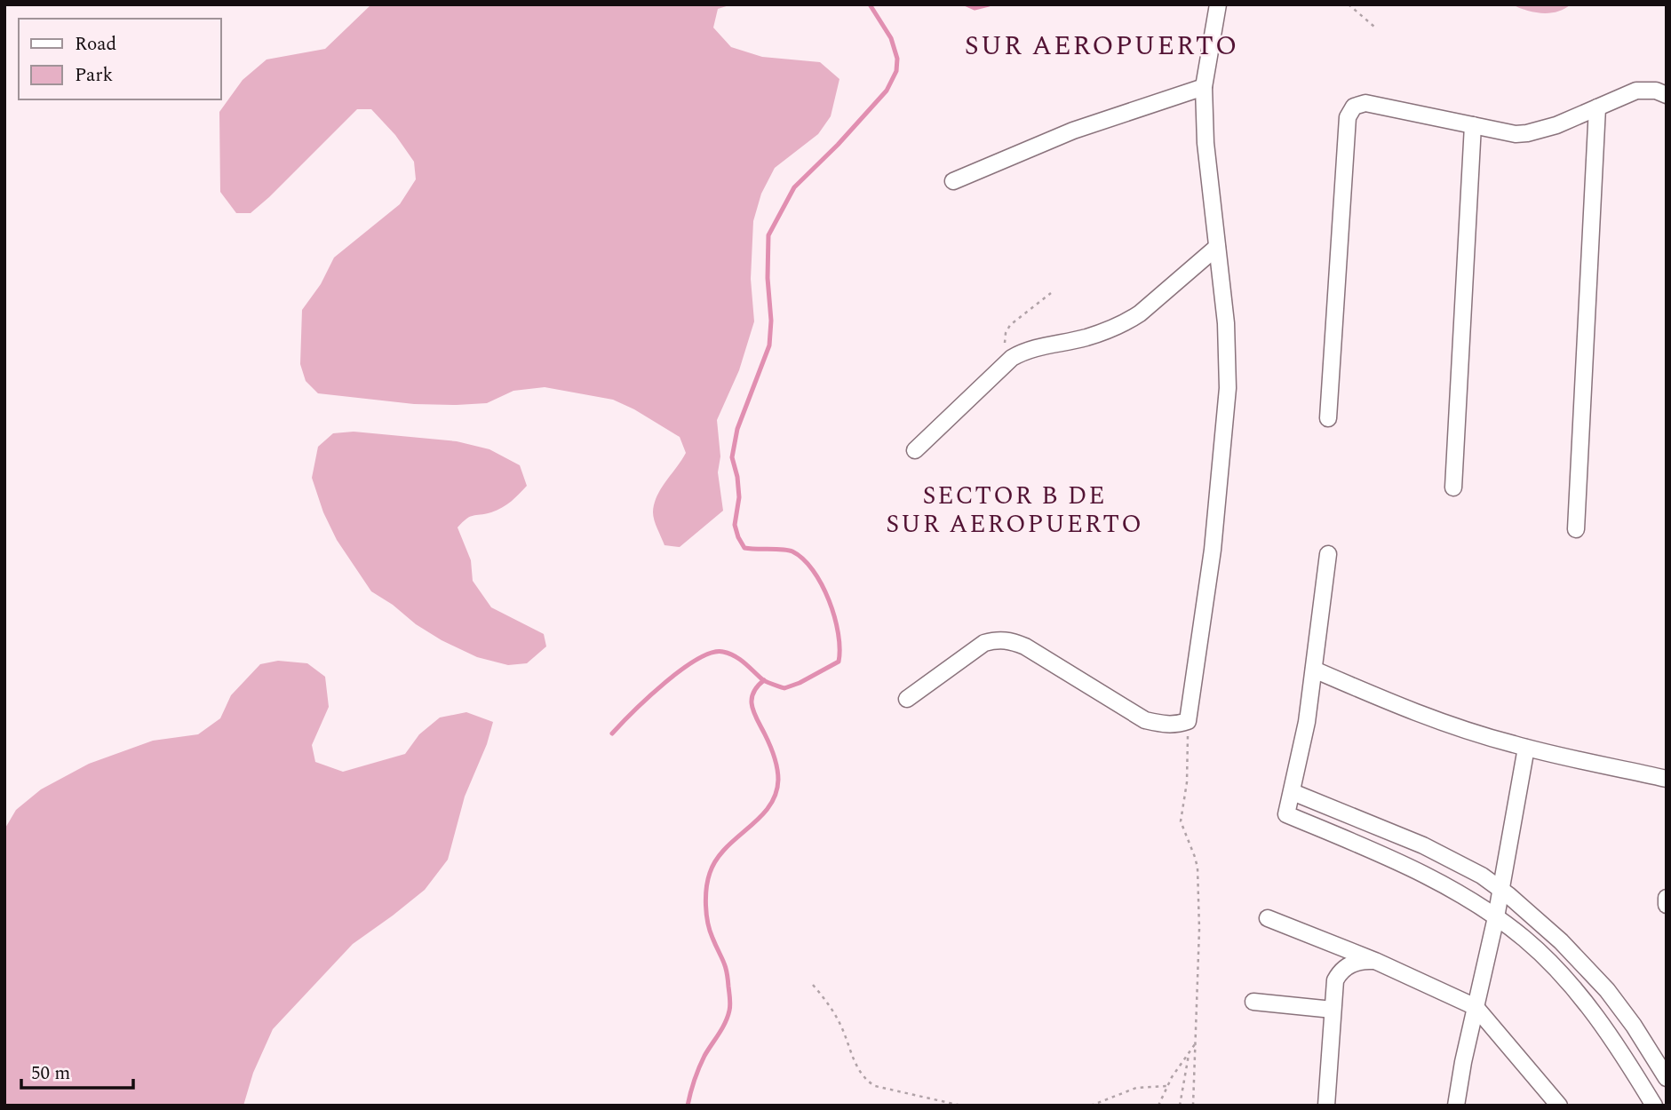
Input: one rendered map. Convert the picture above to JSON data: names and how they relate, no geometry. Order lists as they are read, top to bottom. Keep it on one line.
{"districts":["SUR AEROPUERTO","SECTOR B DE SUR AEROPUERTO"],"legend":["Road","Park"],"scale_bar":"50 m"}
